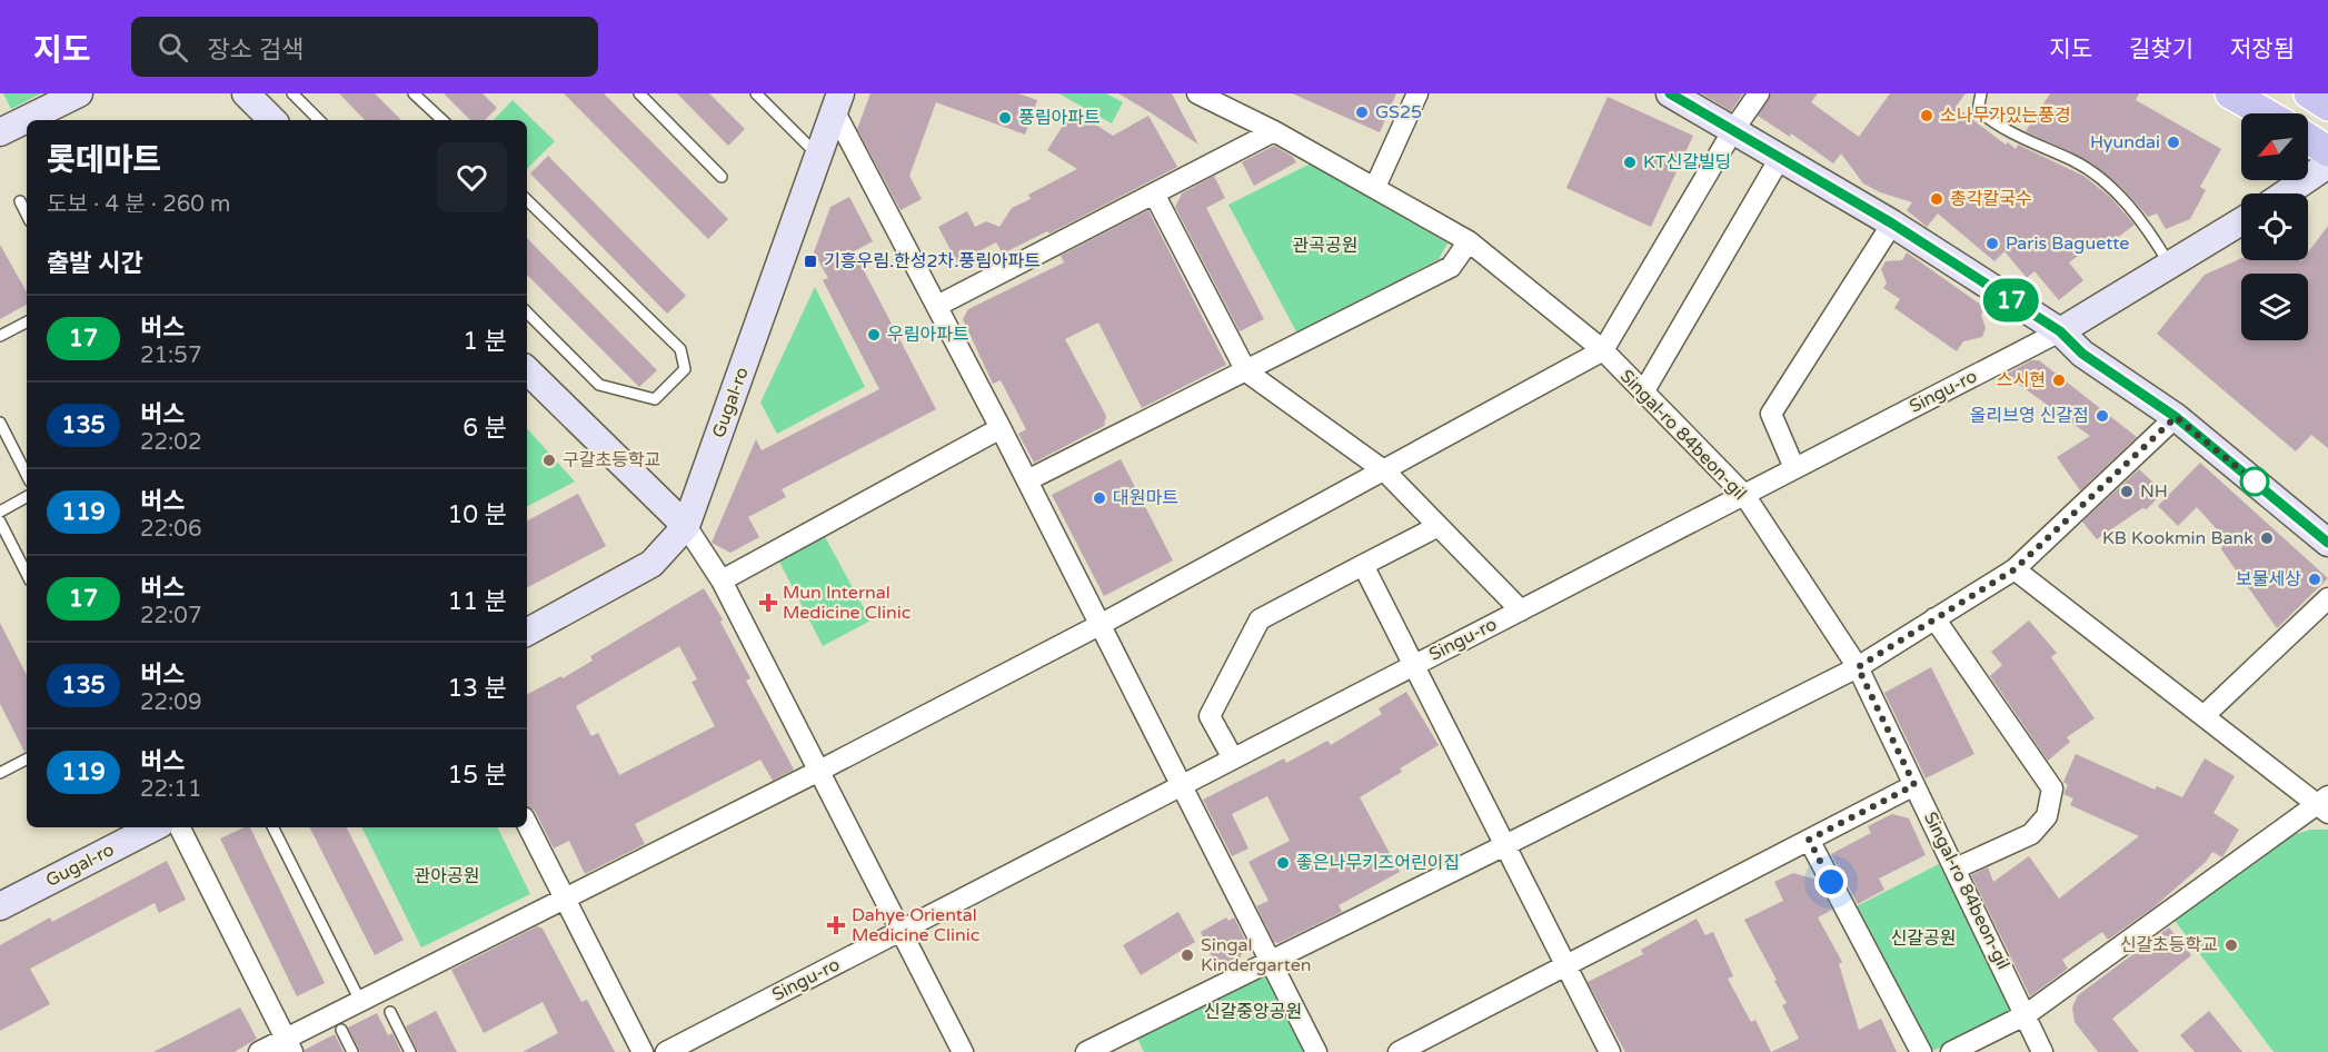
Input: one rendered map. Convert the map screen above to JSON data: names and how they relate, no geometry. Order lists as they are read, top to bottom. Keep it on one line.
{"streets":{"street":["Singu-ro","Gugal-ro","Singal-ro 84beon-gil"]},"crossings":[["Singu-ro","Singal-ro 84beon-gil"]],"parks":["관곡공원","관아공원","신갈공원","신갈중앙공원"],"places":{"other":["GS25","소나무가있는풍경","풍림아파트","Hyundai","KT신갈빌딩","총각칼국수","Paris Baguette","우림아파트","스시현","올리브영 신갈점","구갈초등학교","NH","대원마트","KB Kookmin Bank","보물세상","좋은나무키즈어린이집","신갈초등학교","Singal Kindergarten"],"transit":["기흥우림.한성2차.풍림아파트"],"health":["Mun Internal Medicine Clinic","Dahye Oriental Medicine Clinic"]},"lines":["bus line 17"],"north":"bottom left","page":{"header":"지도","search":"장소 검색","nav":["지도","길찾기","저장됨"],"on_map":"17","heading":[["롯데마트","도보 · 4 분 · 260 m"],"출발 시간"],"list":[{"mark":"17","name":"버스","note":"21:57","value":"1 분"},{"mark":"135","name":"버스","note":"22:02","value":"6 분"},{"mark":"119","name":"버스","note":"22:06","value":"10 분"},{"mark":"17","name":"버스","note":"22:07","value":"11 분"},{"mark":"135","name":"버스","note":"22:09","value":"13 분"},{"mark":"119","name":"버스","note":"22:11","value":"15 분"}]}}
